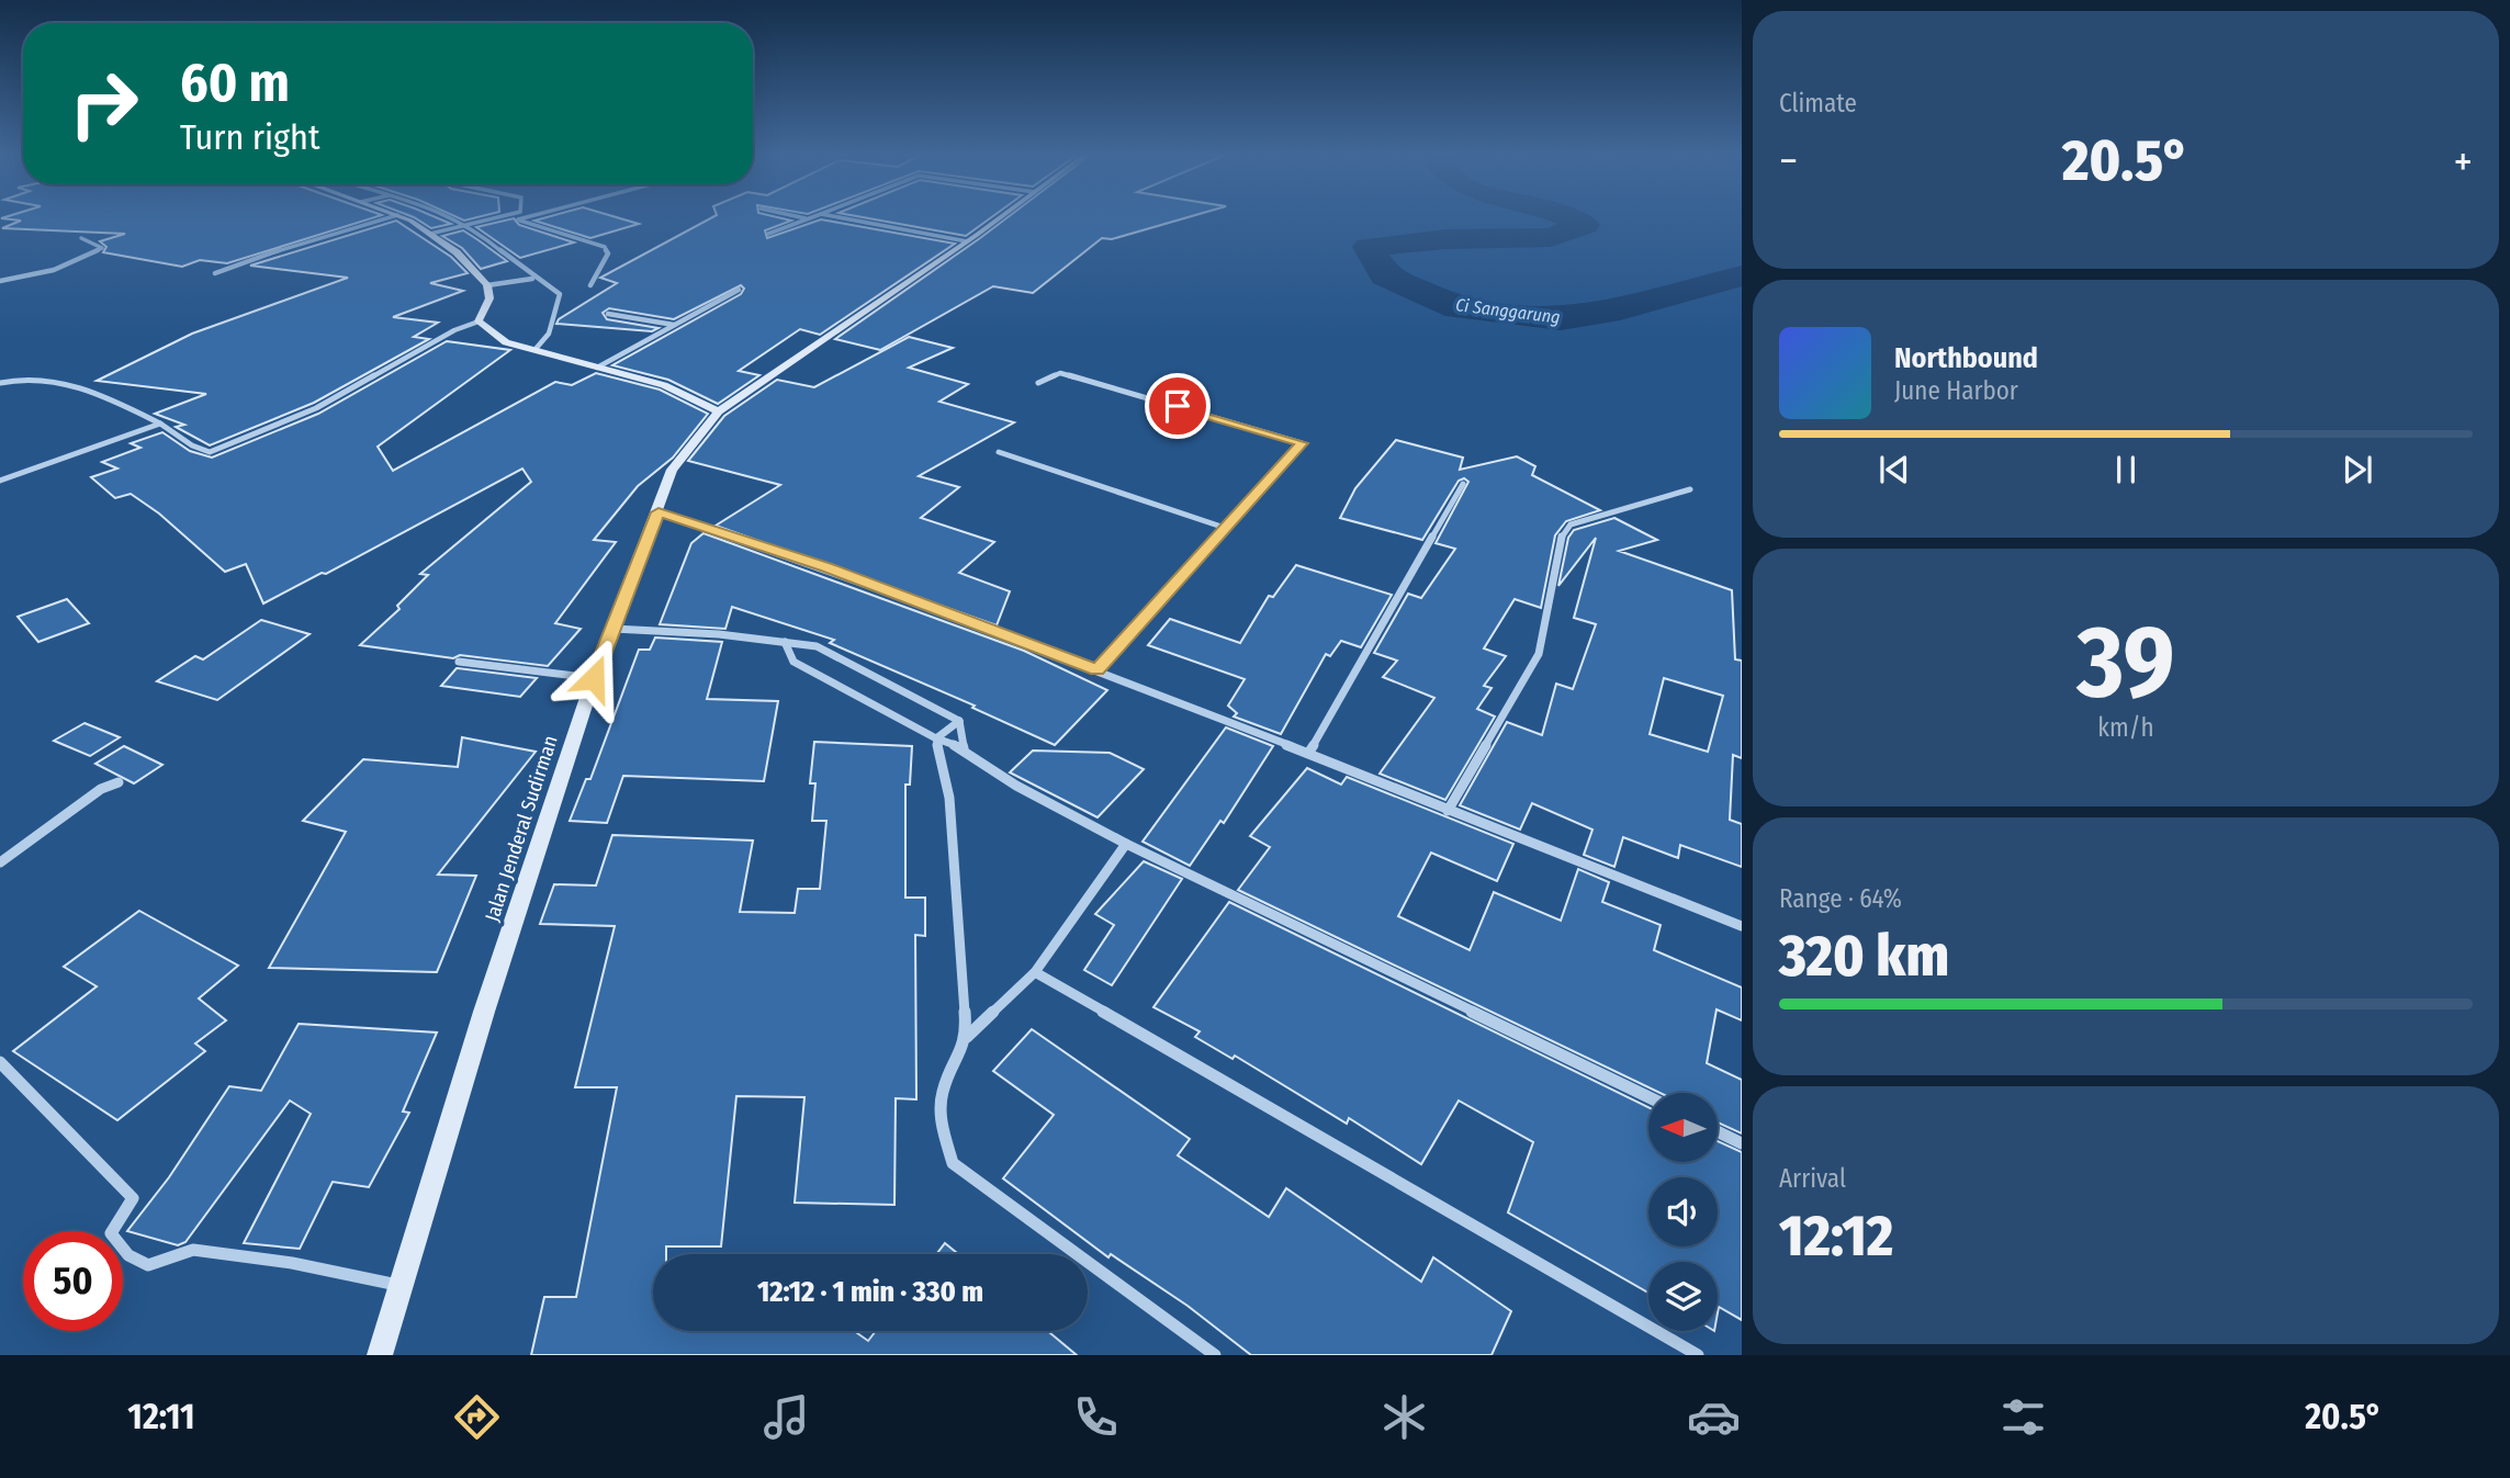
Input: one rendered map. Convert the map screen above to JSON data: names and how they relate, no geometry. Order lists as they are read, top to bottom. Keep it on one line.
{"streets":{"main road":["Jalan Jenderal Sudirman"]},"water":["Ci Sanggarung"],"north":"left","page":{"tile":["Climate",["39","km/h"],["Range · 64%","320 km"],["Arrival","12:12"]],"turn":["60 m","Turn right"],"heat":["−","20.5°","+"],"song":["Northbound","June Harbor"],"limit":"50","trip":"12:12 · 1 min · 330 m","tabs":["12:11","20.5°"]}}
